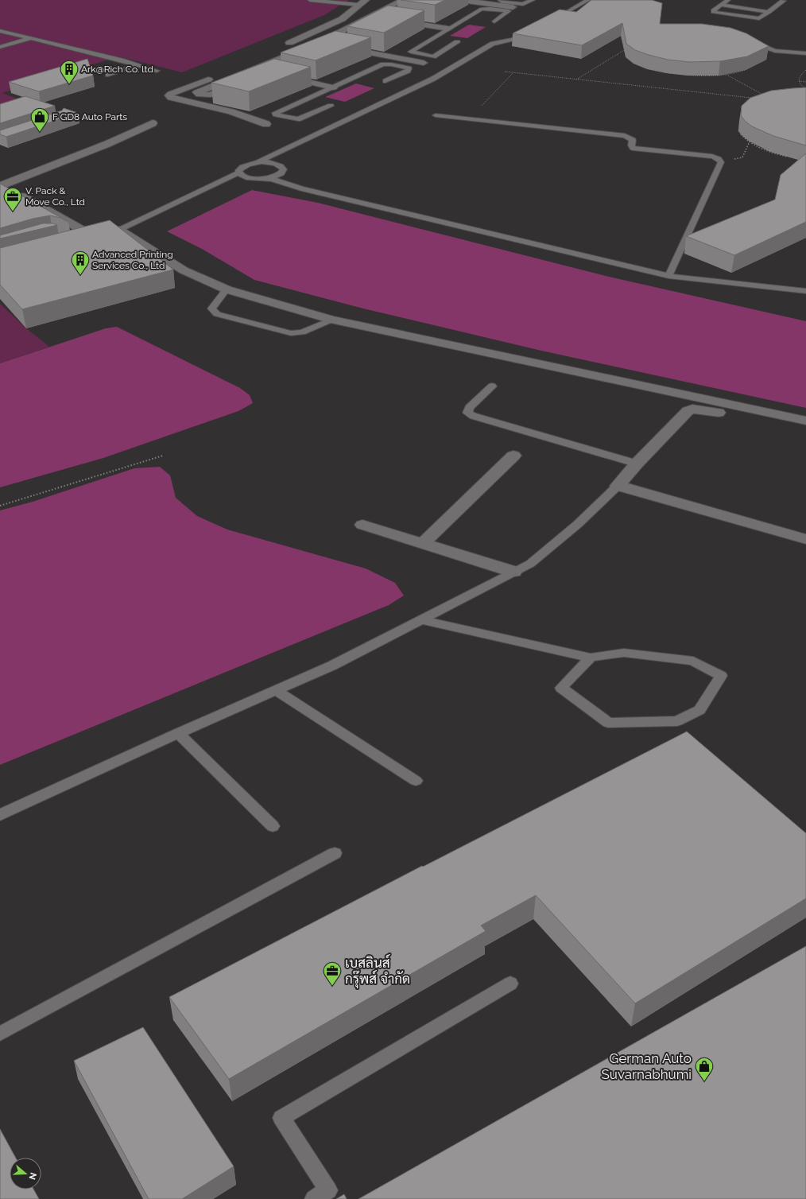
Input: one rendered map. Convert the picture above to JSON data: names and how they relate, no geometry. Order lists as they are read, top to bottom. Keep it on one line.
{"places":{"building":["Ark@Rich Co. ltd","Advanced Printing Services Co., Ltd"],"shop":["F GD8 Auto Parts","German Auto Suvarnabhumi"],"office":["V. Pack & Move Co., Ltd","เบสลินส์ กรุ๊พส์ จำกัด"]},"north":"right"}
